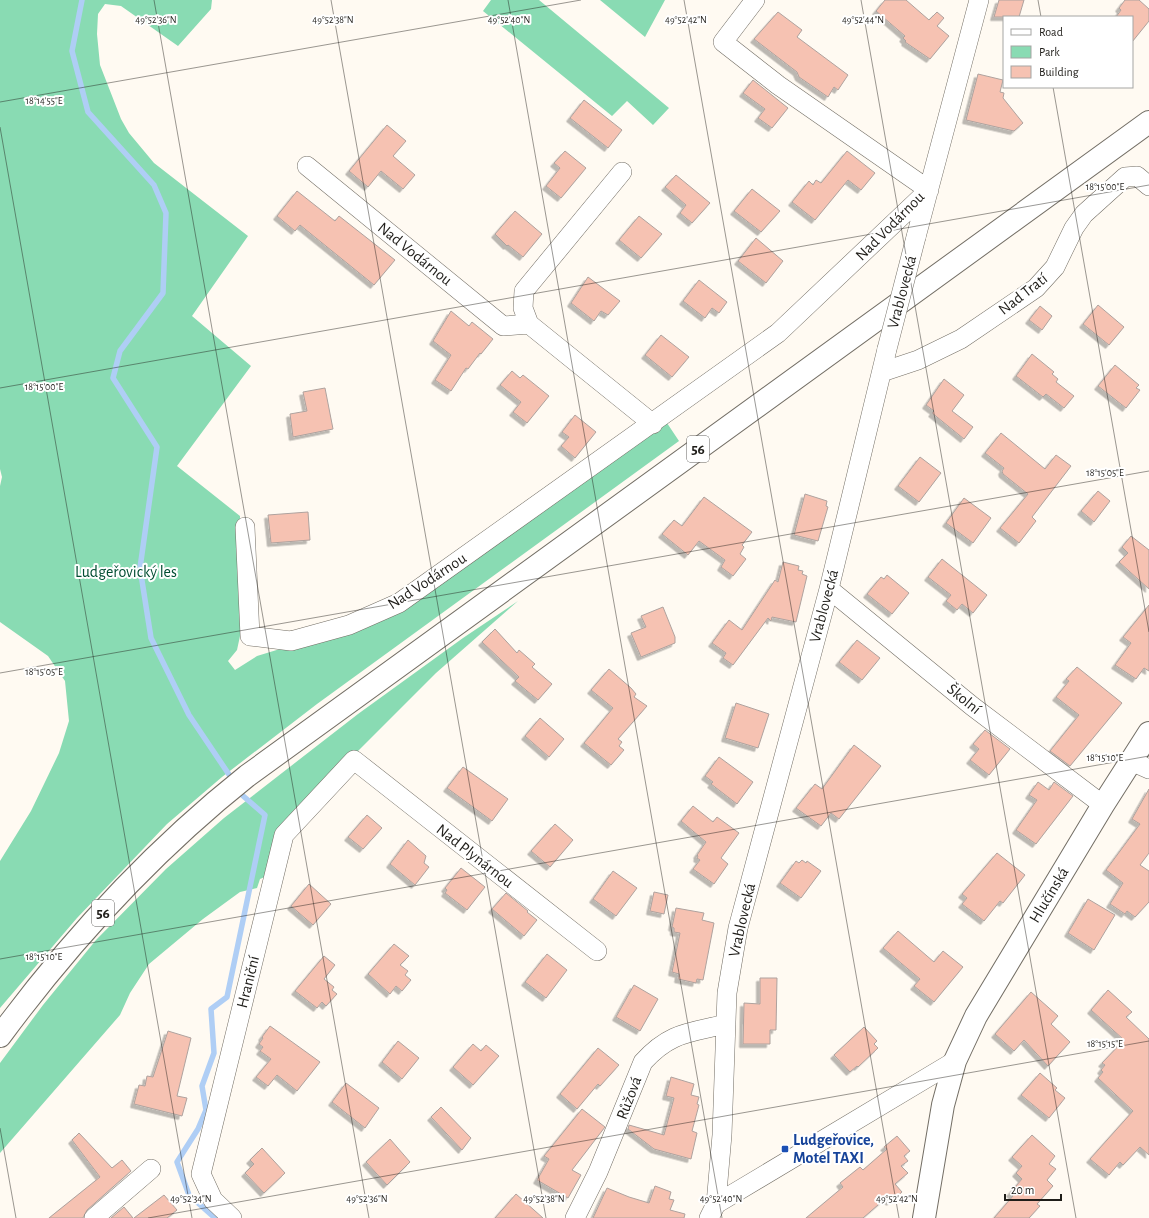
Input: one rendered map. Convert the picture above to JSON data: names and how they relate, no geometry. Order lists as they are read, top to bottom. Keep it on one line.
{"streets":{"main road":["56","Hlučínská"],"street":["Nad Vodárnou","Vrablovecká","Nad Tratí","Školní","Nad Plynárnou","Hraniční","Růžová"]},"crossings":[["Nad Vodárnou","Vrablovecká"],["Vrablovecká","Nad Tratí"],["Vrablovecká","Školní"],["Vrablovecká","Růžová"],["Školní","Hlučínská"],["Nad Plynárnou","Hraniční"]],"parks":["Ludgeřovický les"],"places":{"transit":["Ludgeřovice, Motel TAXI"]},"legend":["Road","Park","Building"],"scale_bar":"20 m","coordinates":["49°52'36\"N","49°52'38\"N","49°52'40\"N","49°52'42\"N","49°52'44\"N","18°14'55\"E","18°15'00\"E","18°15'05\"E","18°15'10\"E","18°15'15\"E","49°52'34\"N"]}
